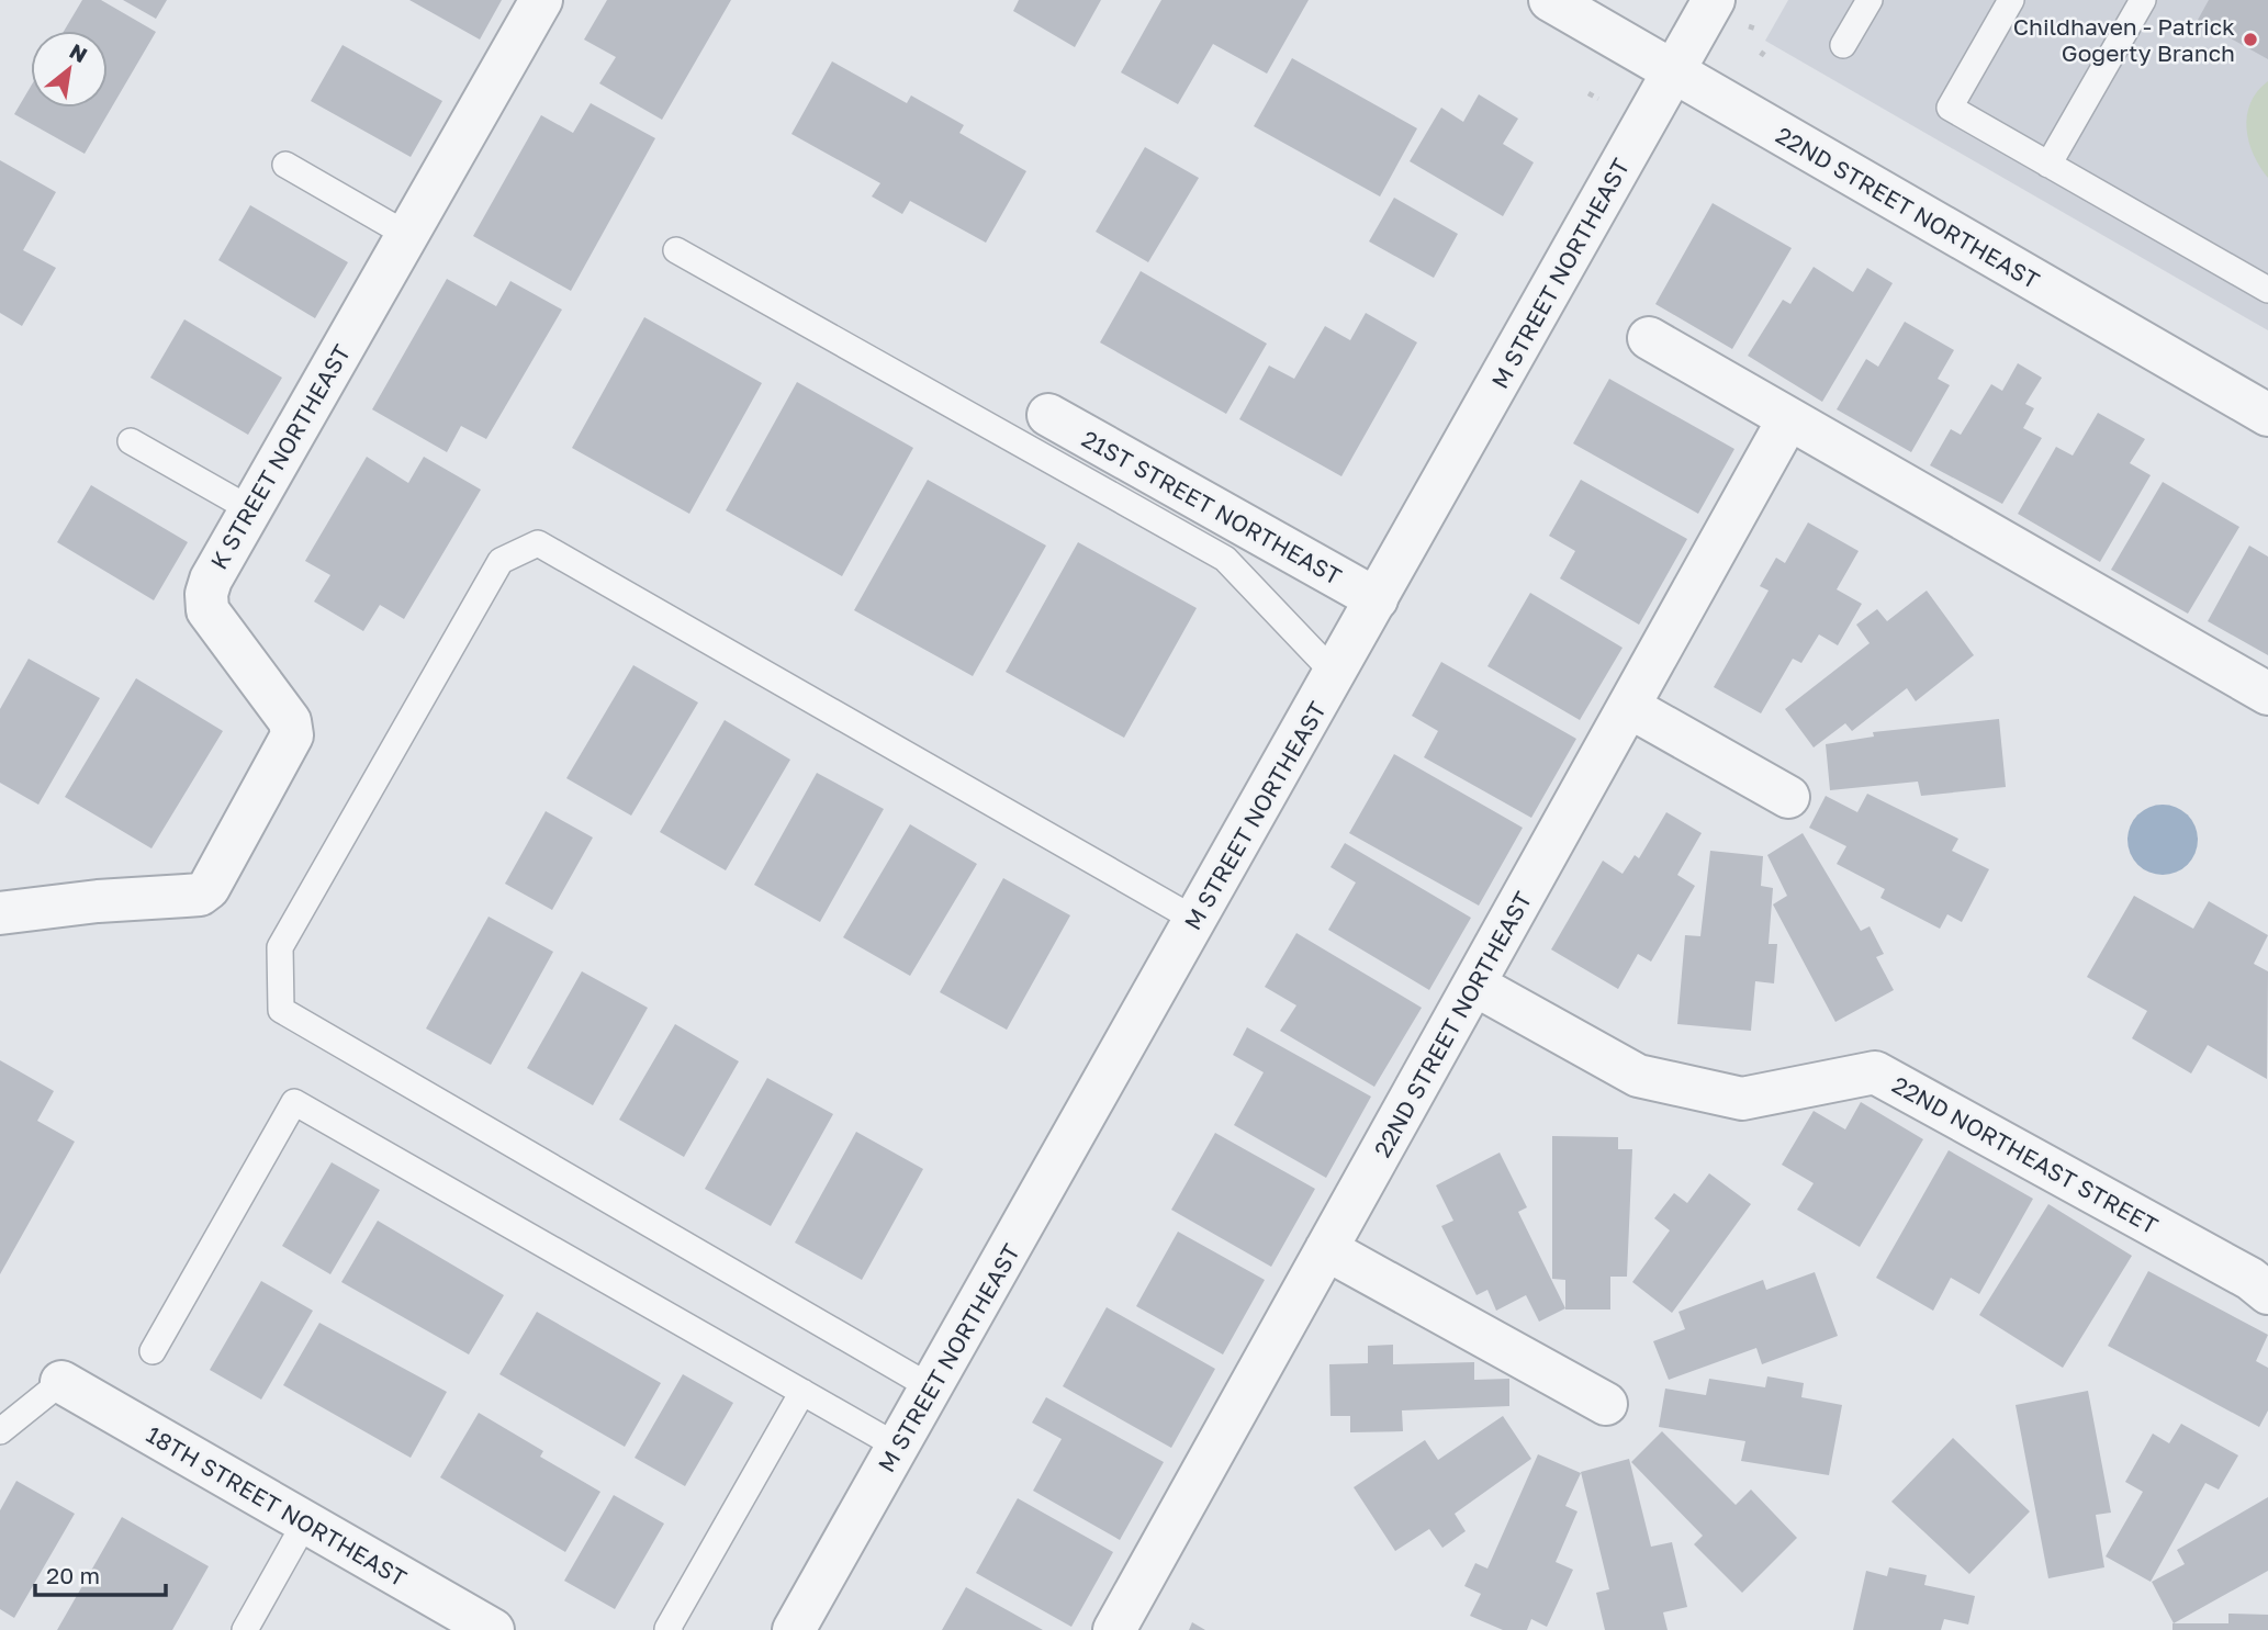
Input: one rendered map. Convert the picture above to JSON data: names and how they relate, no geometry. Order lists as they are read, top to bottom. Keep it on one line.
{"streets":{"street":["22ND STREET NORTHEAST","M STREET NORTHEAST","K STREET NORTHEAST","21ST STREET NORTHEAST","22ND NORTHEAST STREET","18TH STREET NORTHEAST"]},"crossings":[["22ND STREET NORTHEAST","M STREET NORTHEAST"],["22ND STREET NORTHEAST","22ND NORTHEAST STREET"],["M STREET NORTHEAST","21ST STREET NORTHEAST"]],"places":["Childhaven - Patrick Gogerty Branch"],"scale_bar":"20 m","north":"top right"}
